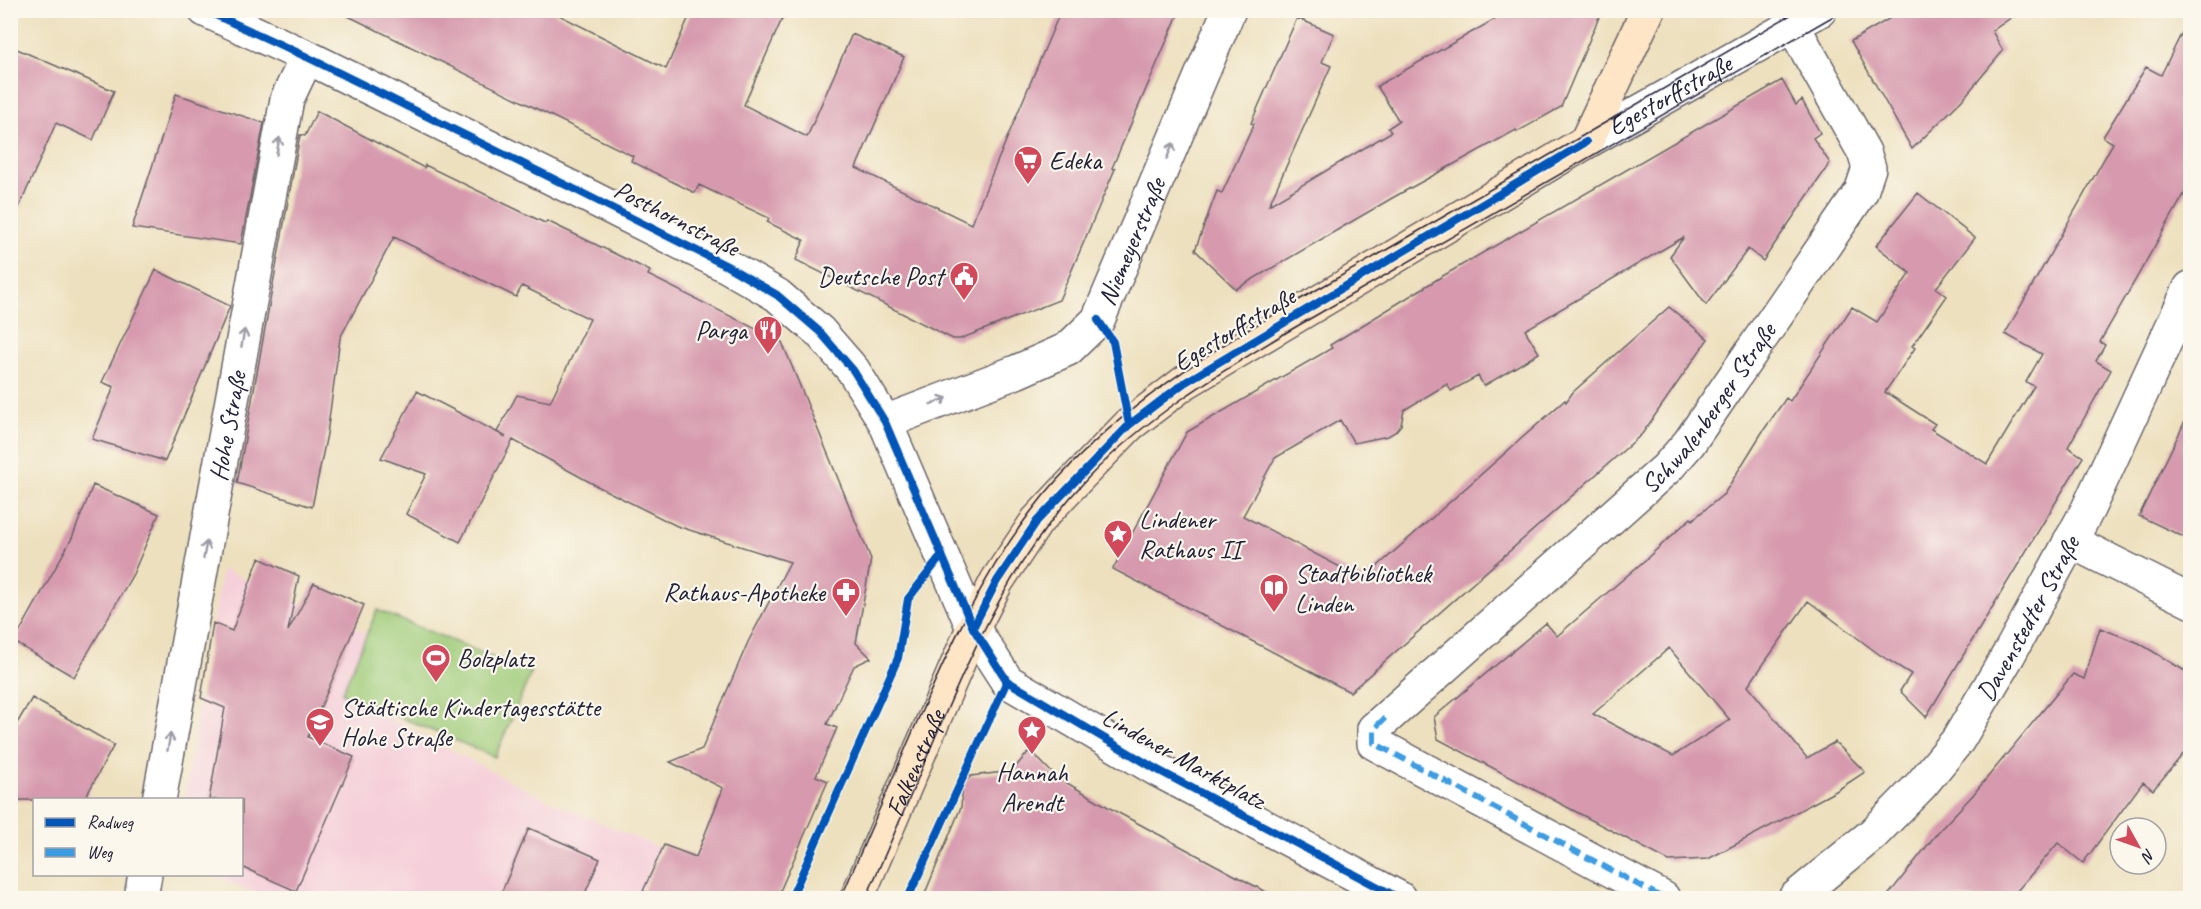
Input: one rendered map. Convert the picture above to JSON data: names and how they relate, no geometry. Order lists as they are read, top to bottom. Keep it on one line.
{"streets":{"street":["Egestorffstraße","Posthornstraße","Niemeyerstraße","Schwalenberger Straße","Hohe Straße","Davenstedter Straße","Lindener Marktplatz","Falkenstraße"]},"crossings":[["Egestorffstraße","Posthornstraße"],["Egestorffstraße","Schwalenberger Straße"],["Egestorffstraße","Lindener Marktplatz"],["Egestorffstraße","Falkenstraße"],["Posthornstraße","Niemeyerstraße"],["Posthornstraße","Hohe Straße"],["Posthornstraße","Lindener Marktplatz"],["Posthornstraße","Falkenstraße"],["Lindener Marktplatz","Falkenstraße"]],"one_way":["Niemeyerstraße","Hohe Straße"],"places":{"supermarket":["Edeka"],"public building":["Deutsche Post"],"restaurant":["Parga"],"place":["Lindener Rathaus II","Hannah Arendt"],"library":["Stadtbibliothek Linden"],"pharmacy":["Rathaus-Apotheke"],"sports":["Bolzplatz"],"school or university":["Städtische Kindertagesstätte Hohe Straße"]},"legend":["Radweg","Weg"],"north":"bottom right"}
